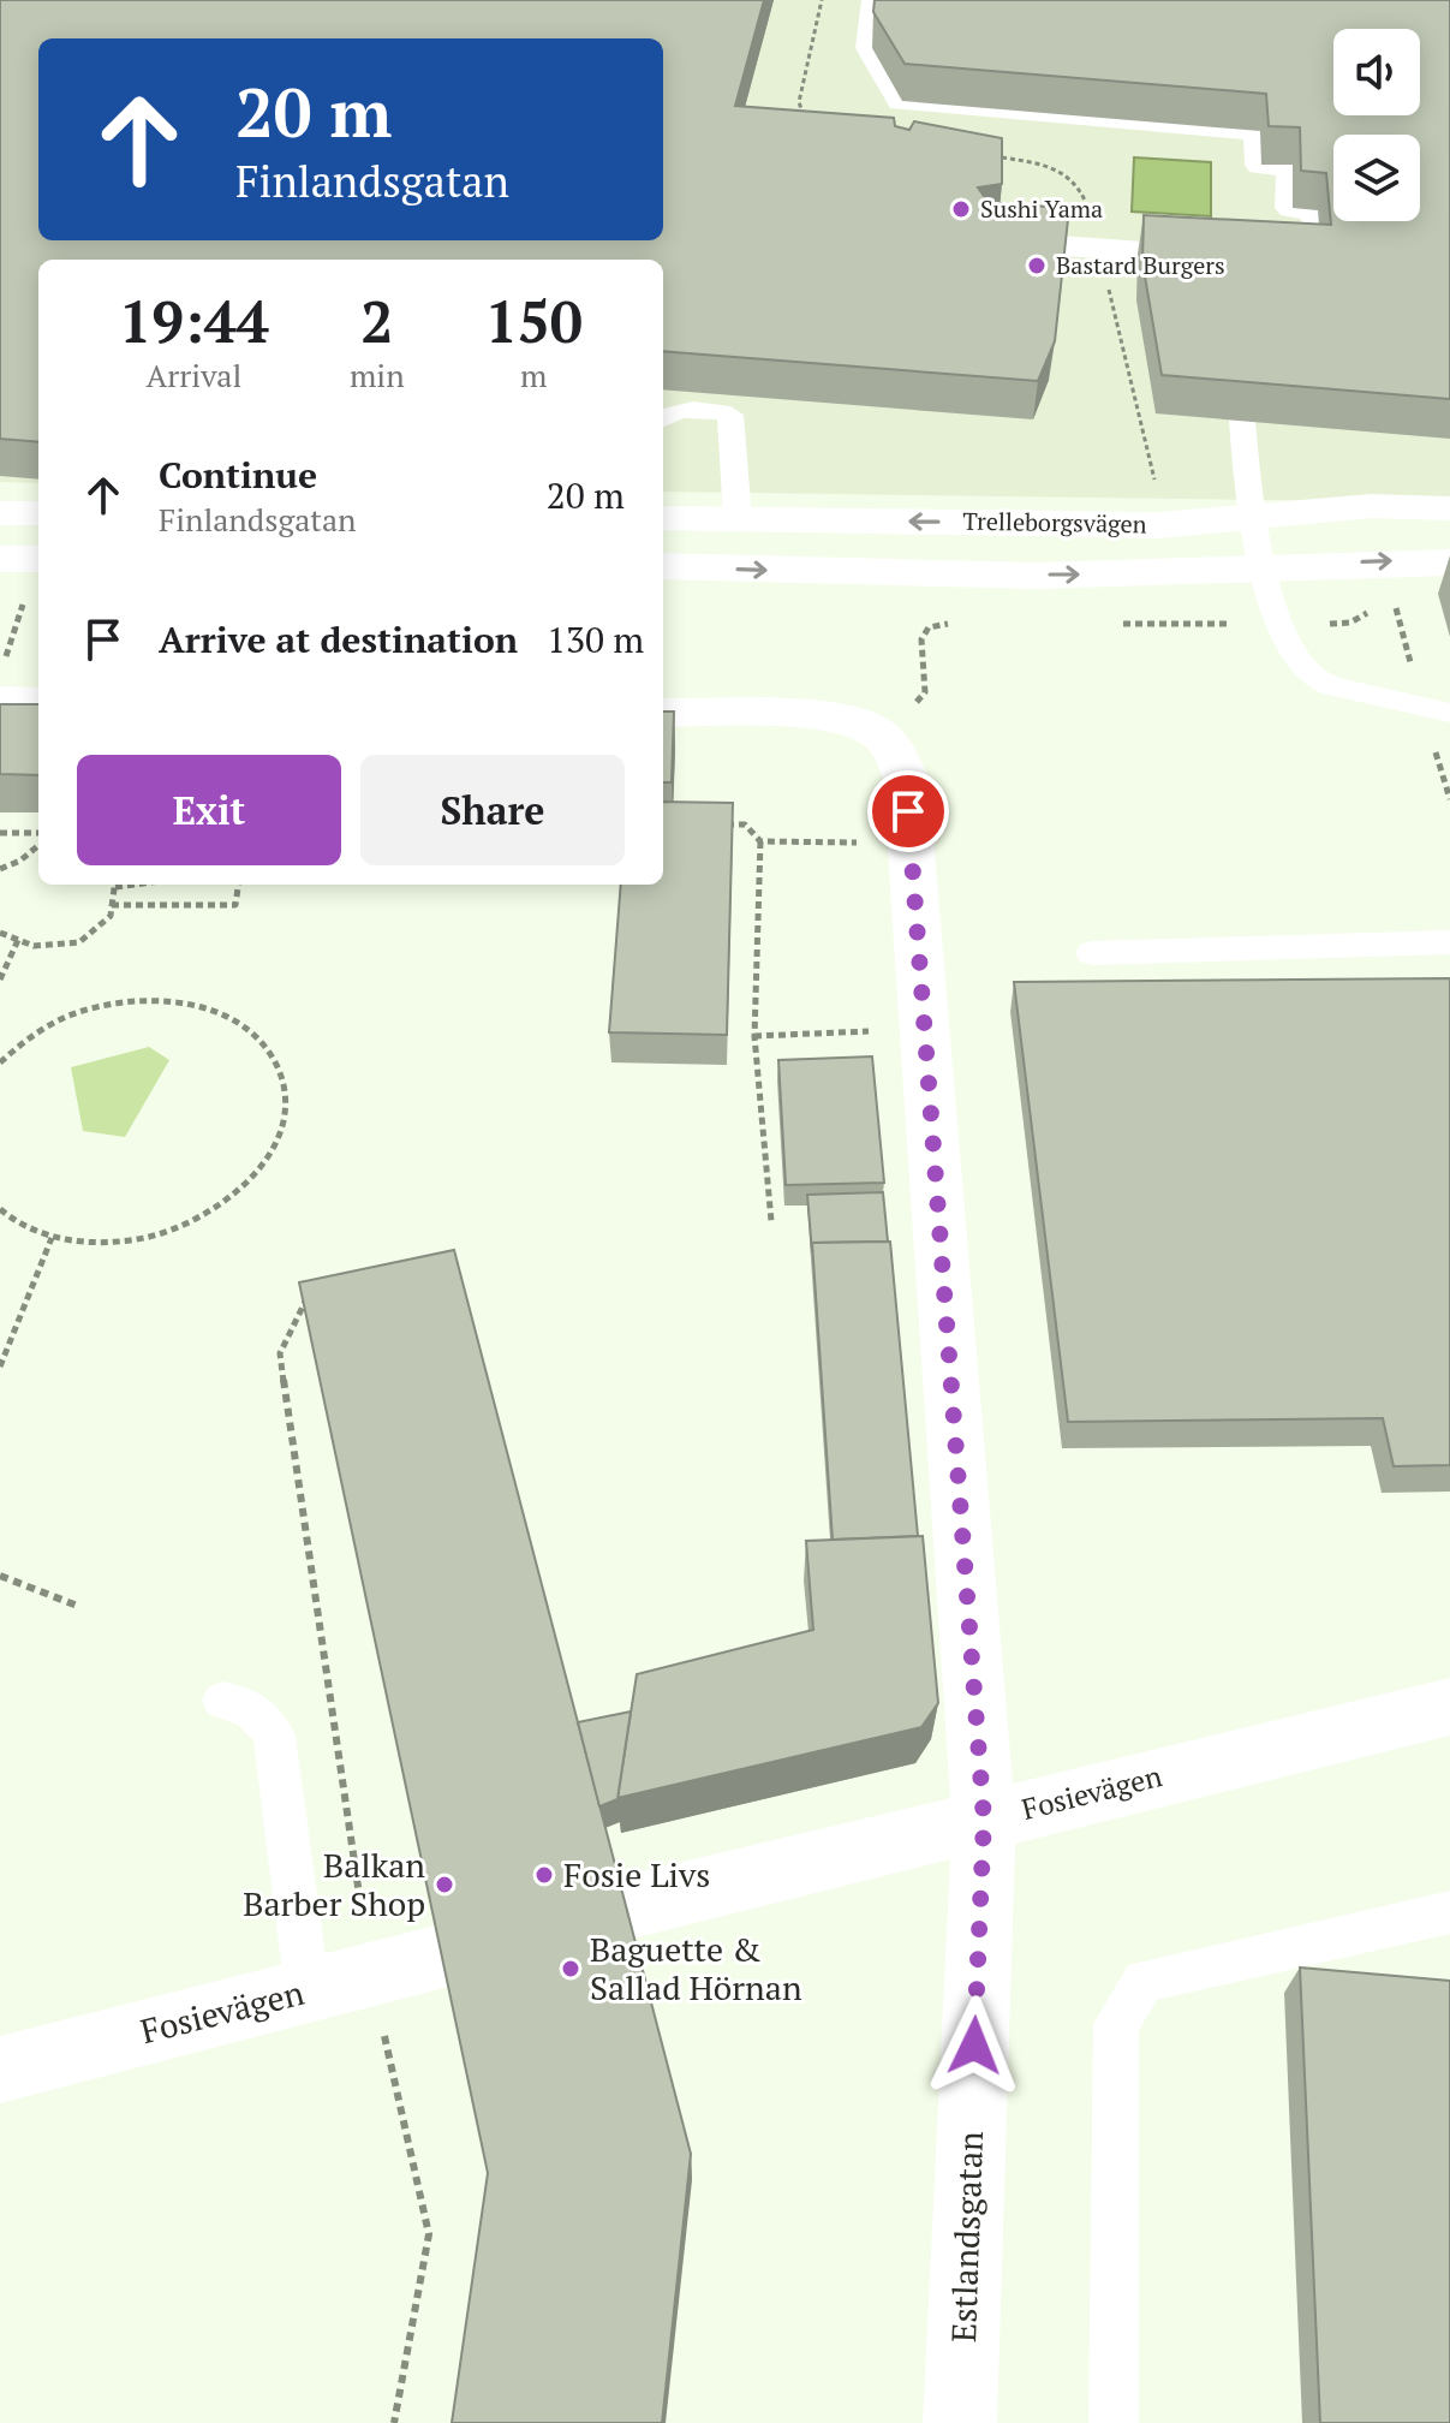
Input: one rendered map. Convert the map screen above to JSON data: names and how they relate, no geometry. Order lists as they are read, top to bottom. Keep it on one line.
{"streets":{"street":["Trelleborgsvägen","Fosievägen","Estlandsgatan"]},"crossings":[["Fosievägen","Estlandsgatan"]],"places":["Sushi Yama","Bastard Burgers","Fosie Livs","Balkan Barber Shop","Baguette & Sallad Hörnan"],"page":{"turn":["20 m","Finlandsgatan"],"eta":["19:44","Arrival","2","min","150","m"],"list":[{"name":"Continue","note":"Finlandsgatan","value":"20 m"},{"name":"Arrive at destination","value":"130 m"}],"buttons":["Exit","Share"]}}
